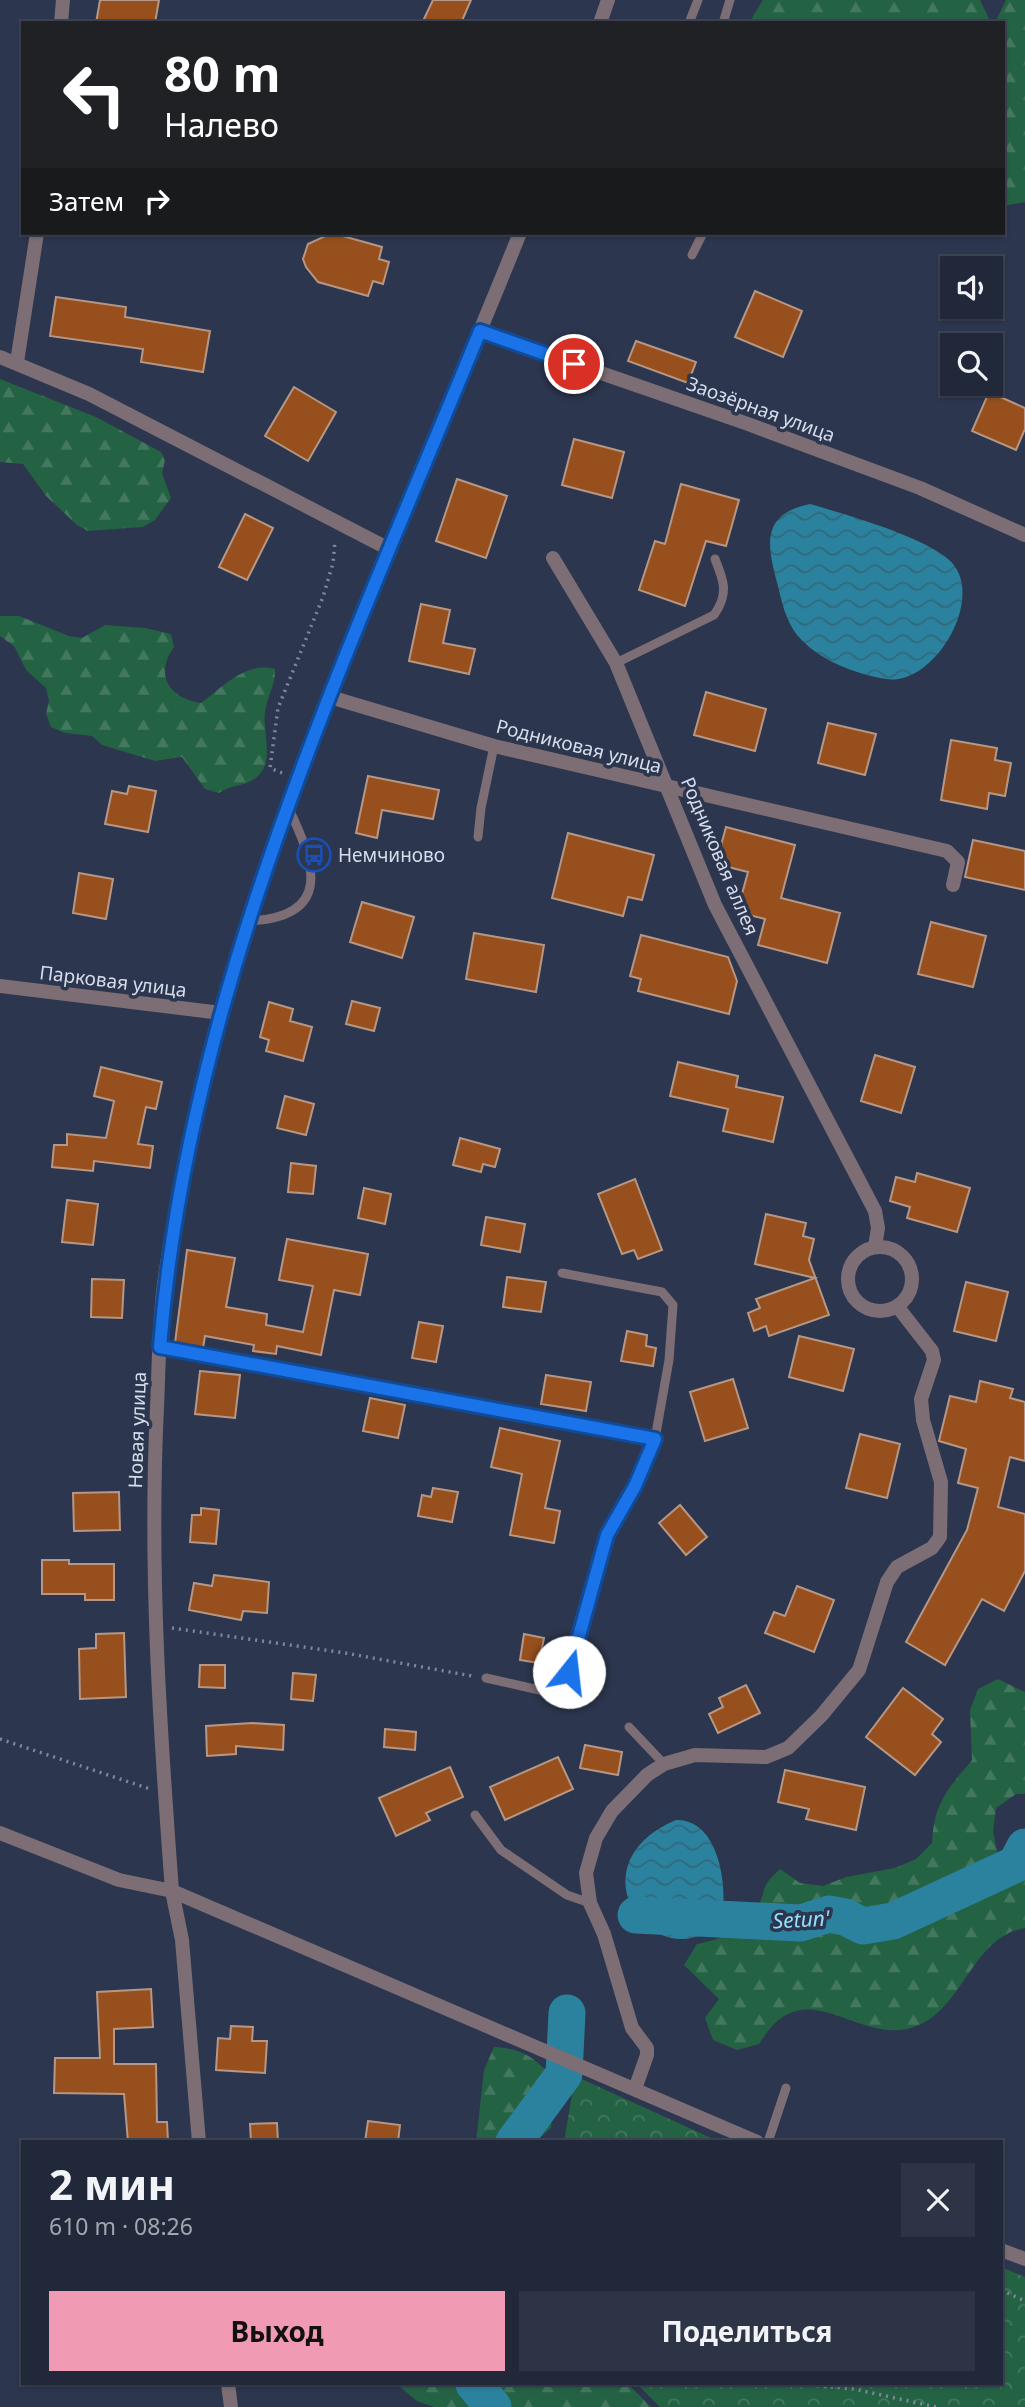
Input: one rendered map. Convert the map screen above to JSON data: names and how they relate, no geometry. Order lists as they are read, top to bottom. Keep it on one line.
{"streets":{"street":["Заозёрная улица","Родниковая улица","Родниковая аллея","Парковая улица","Новая улица"]},"crossings":[["Заозёрная улица","Новая улица"],["Родниковая улица","Родниковая аллея"],["Родниковая улица","Новая улица"],["Парковая улица","Новая улица"]],"water":["Setun'"],"places":{"bus stop":["Немчиново"]},"page":{"turn":["80 m","Налево"],"then":"Затем","heading":["2 мин","610 m · 08:26"],"buttons":["Выход","Поделиться"]}}
